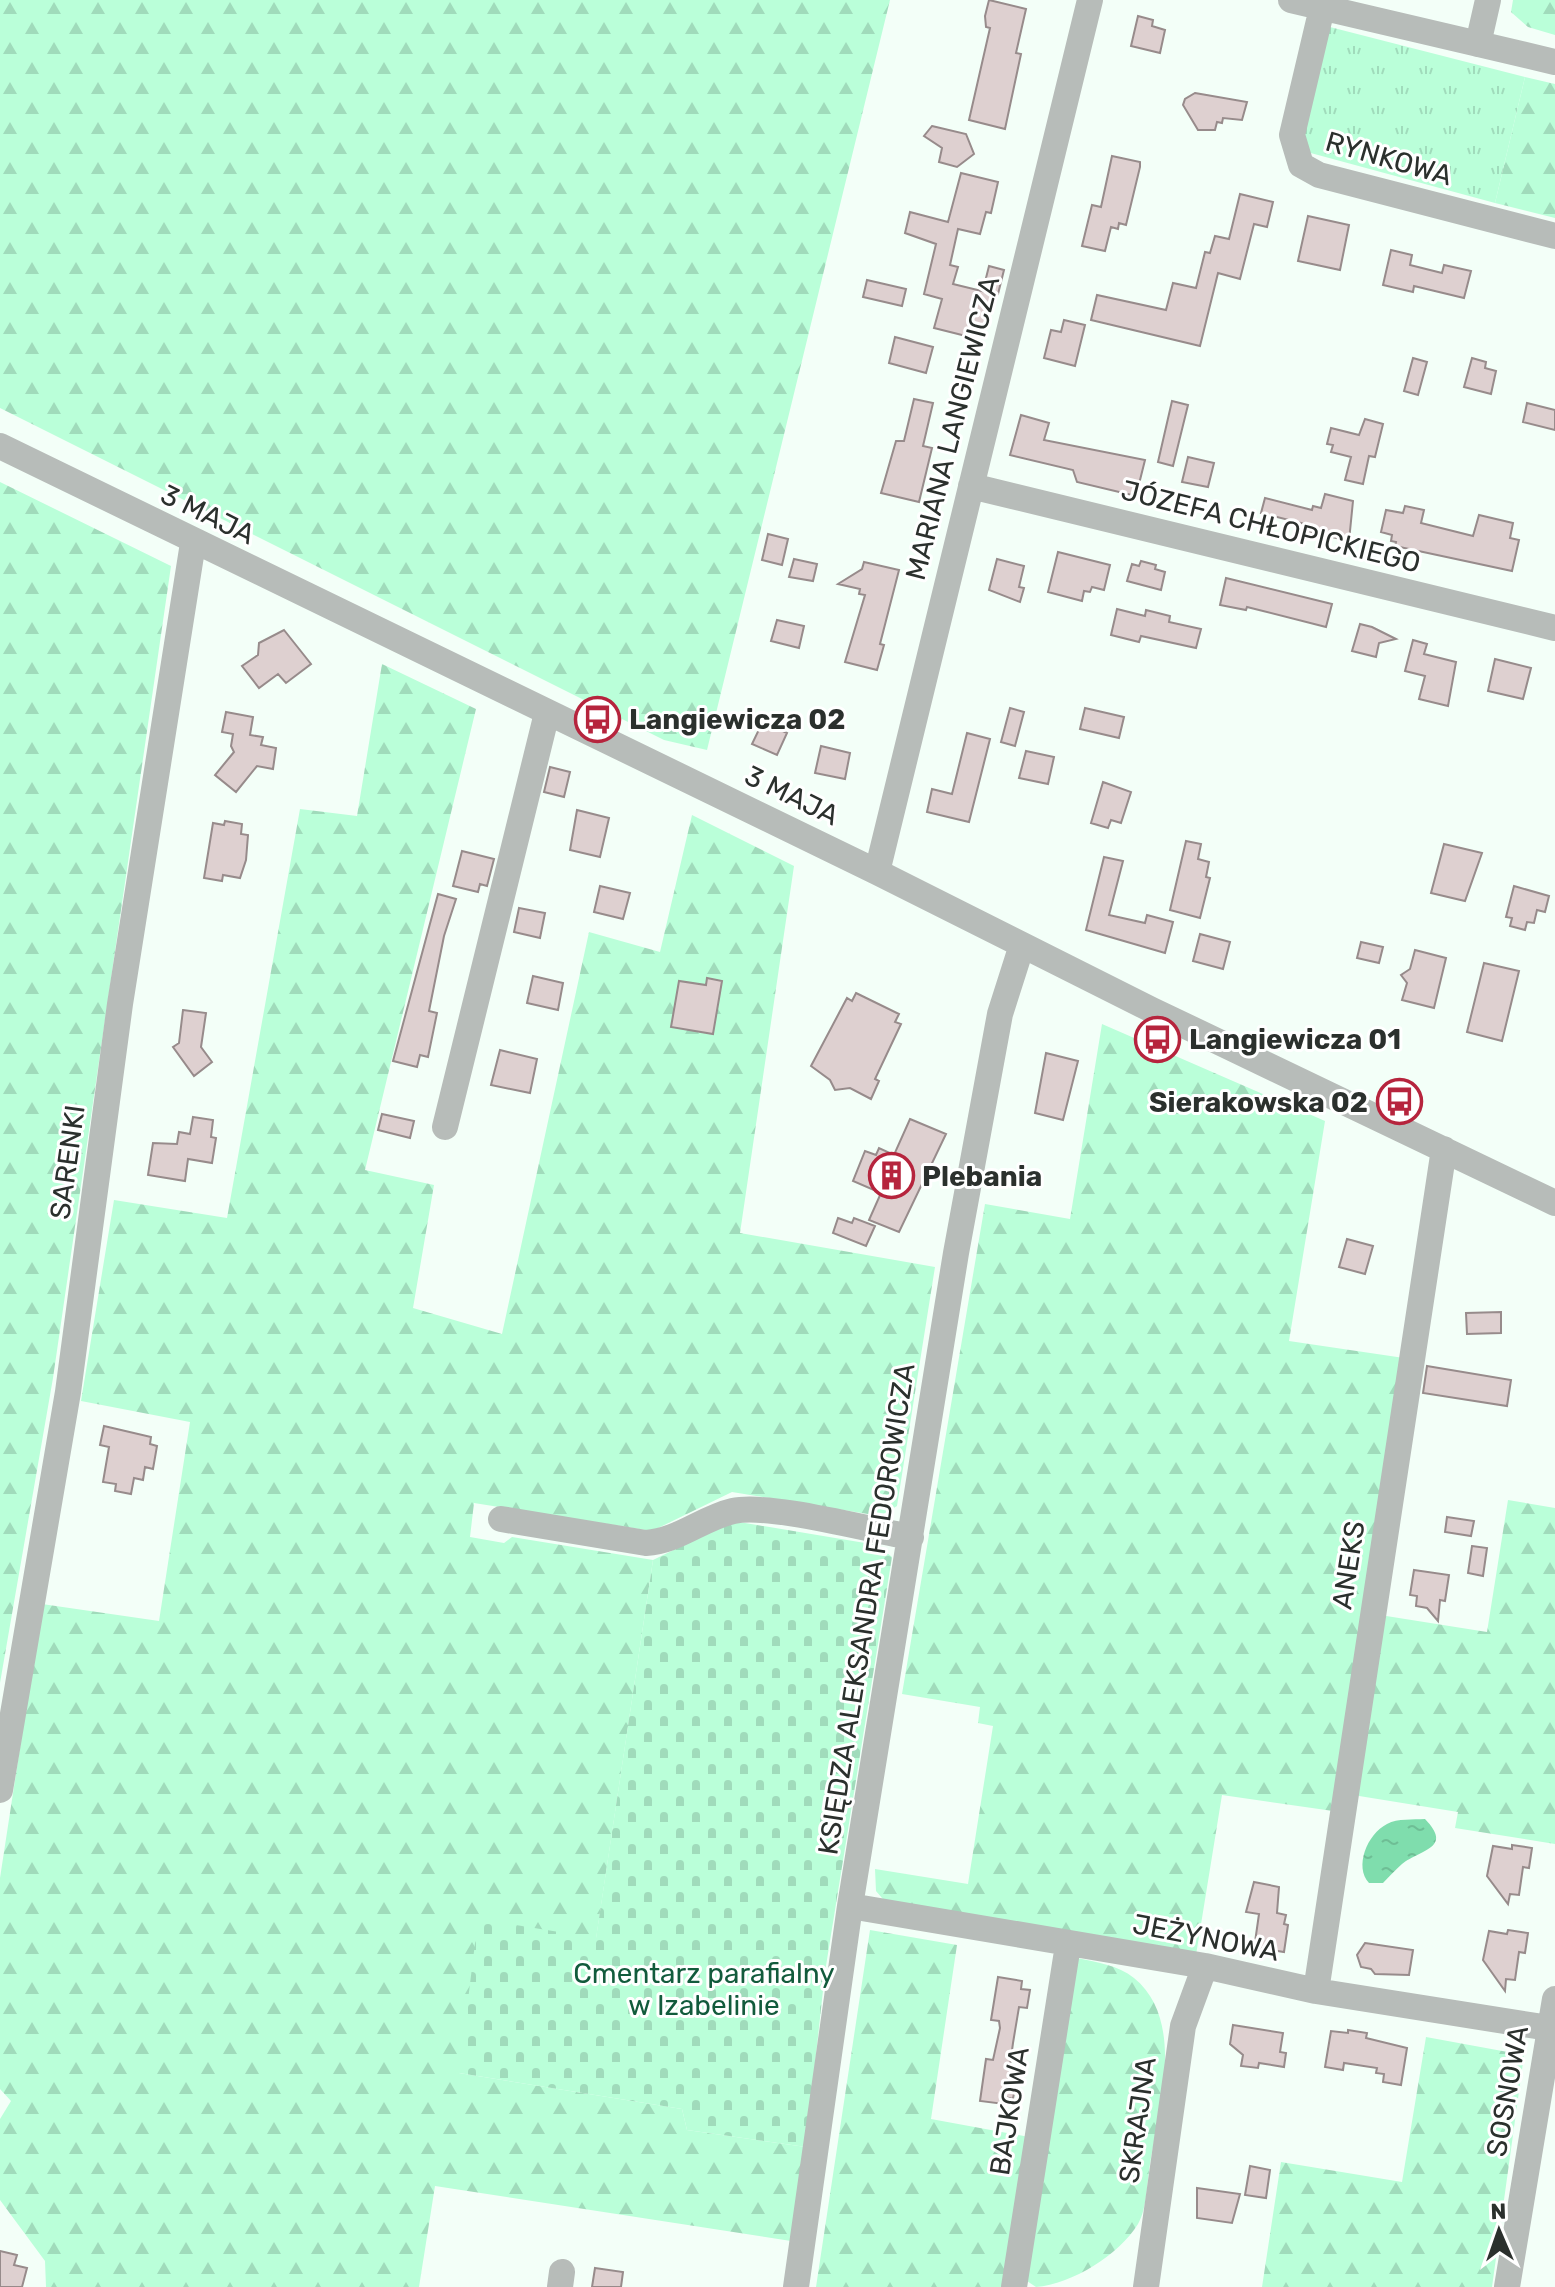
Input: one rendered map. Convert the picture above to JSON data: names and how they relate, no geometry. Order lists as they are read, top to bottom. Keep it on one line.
{"streets":{"street":["RYNKOWA","MARIANA LANGIEWICZA","3 MAJA","JÓZEFA CHŁOPICKIEGO","SARENKI","ANEKS","KSIĘDZA ALEKSANDRA FEDOROWICZA","JEŻYNOWA","SOSNOWA","BAJKOWA","SKRAJNA"]},"crossings":[["MARIANA LANGIEWICZA","3 MAJA"],["MARIANA LANGIEWICZA","JÓZEFA CHŁOPICKIEGO"],["3 MAJA","SARENKI"],["3 MAJA","ANEKS"],["3 MAJA","KSIĘDZA ALEKSANDRA FEDOROWICZA"],["ANEKS","JEŻYNOWA"],["KSIĘDZA ALEKSANDRA FEDOROWICZA","JEŻYNOWA"],["JEŻYNOWA","SOSNOWA"],["JEŻYNOWA","BAJKOWA"],["JEŻYNOWA","SKRAJNA"]],"parks":["Cmentarz parafialny w Izabelinie"],"places":{"bus stop":["Langiewicza 02","Langiewicza 01","Sierakowska 02"],"building":["Plebania"]},"north":"top"}
